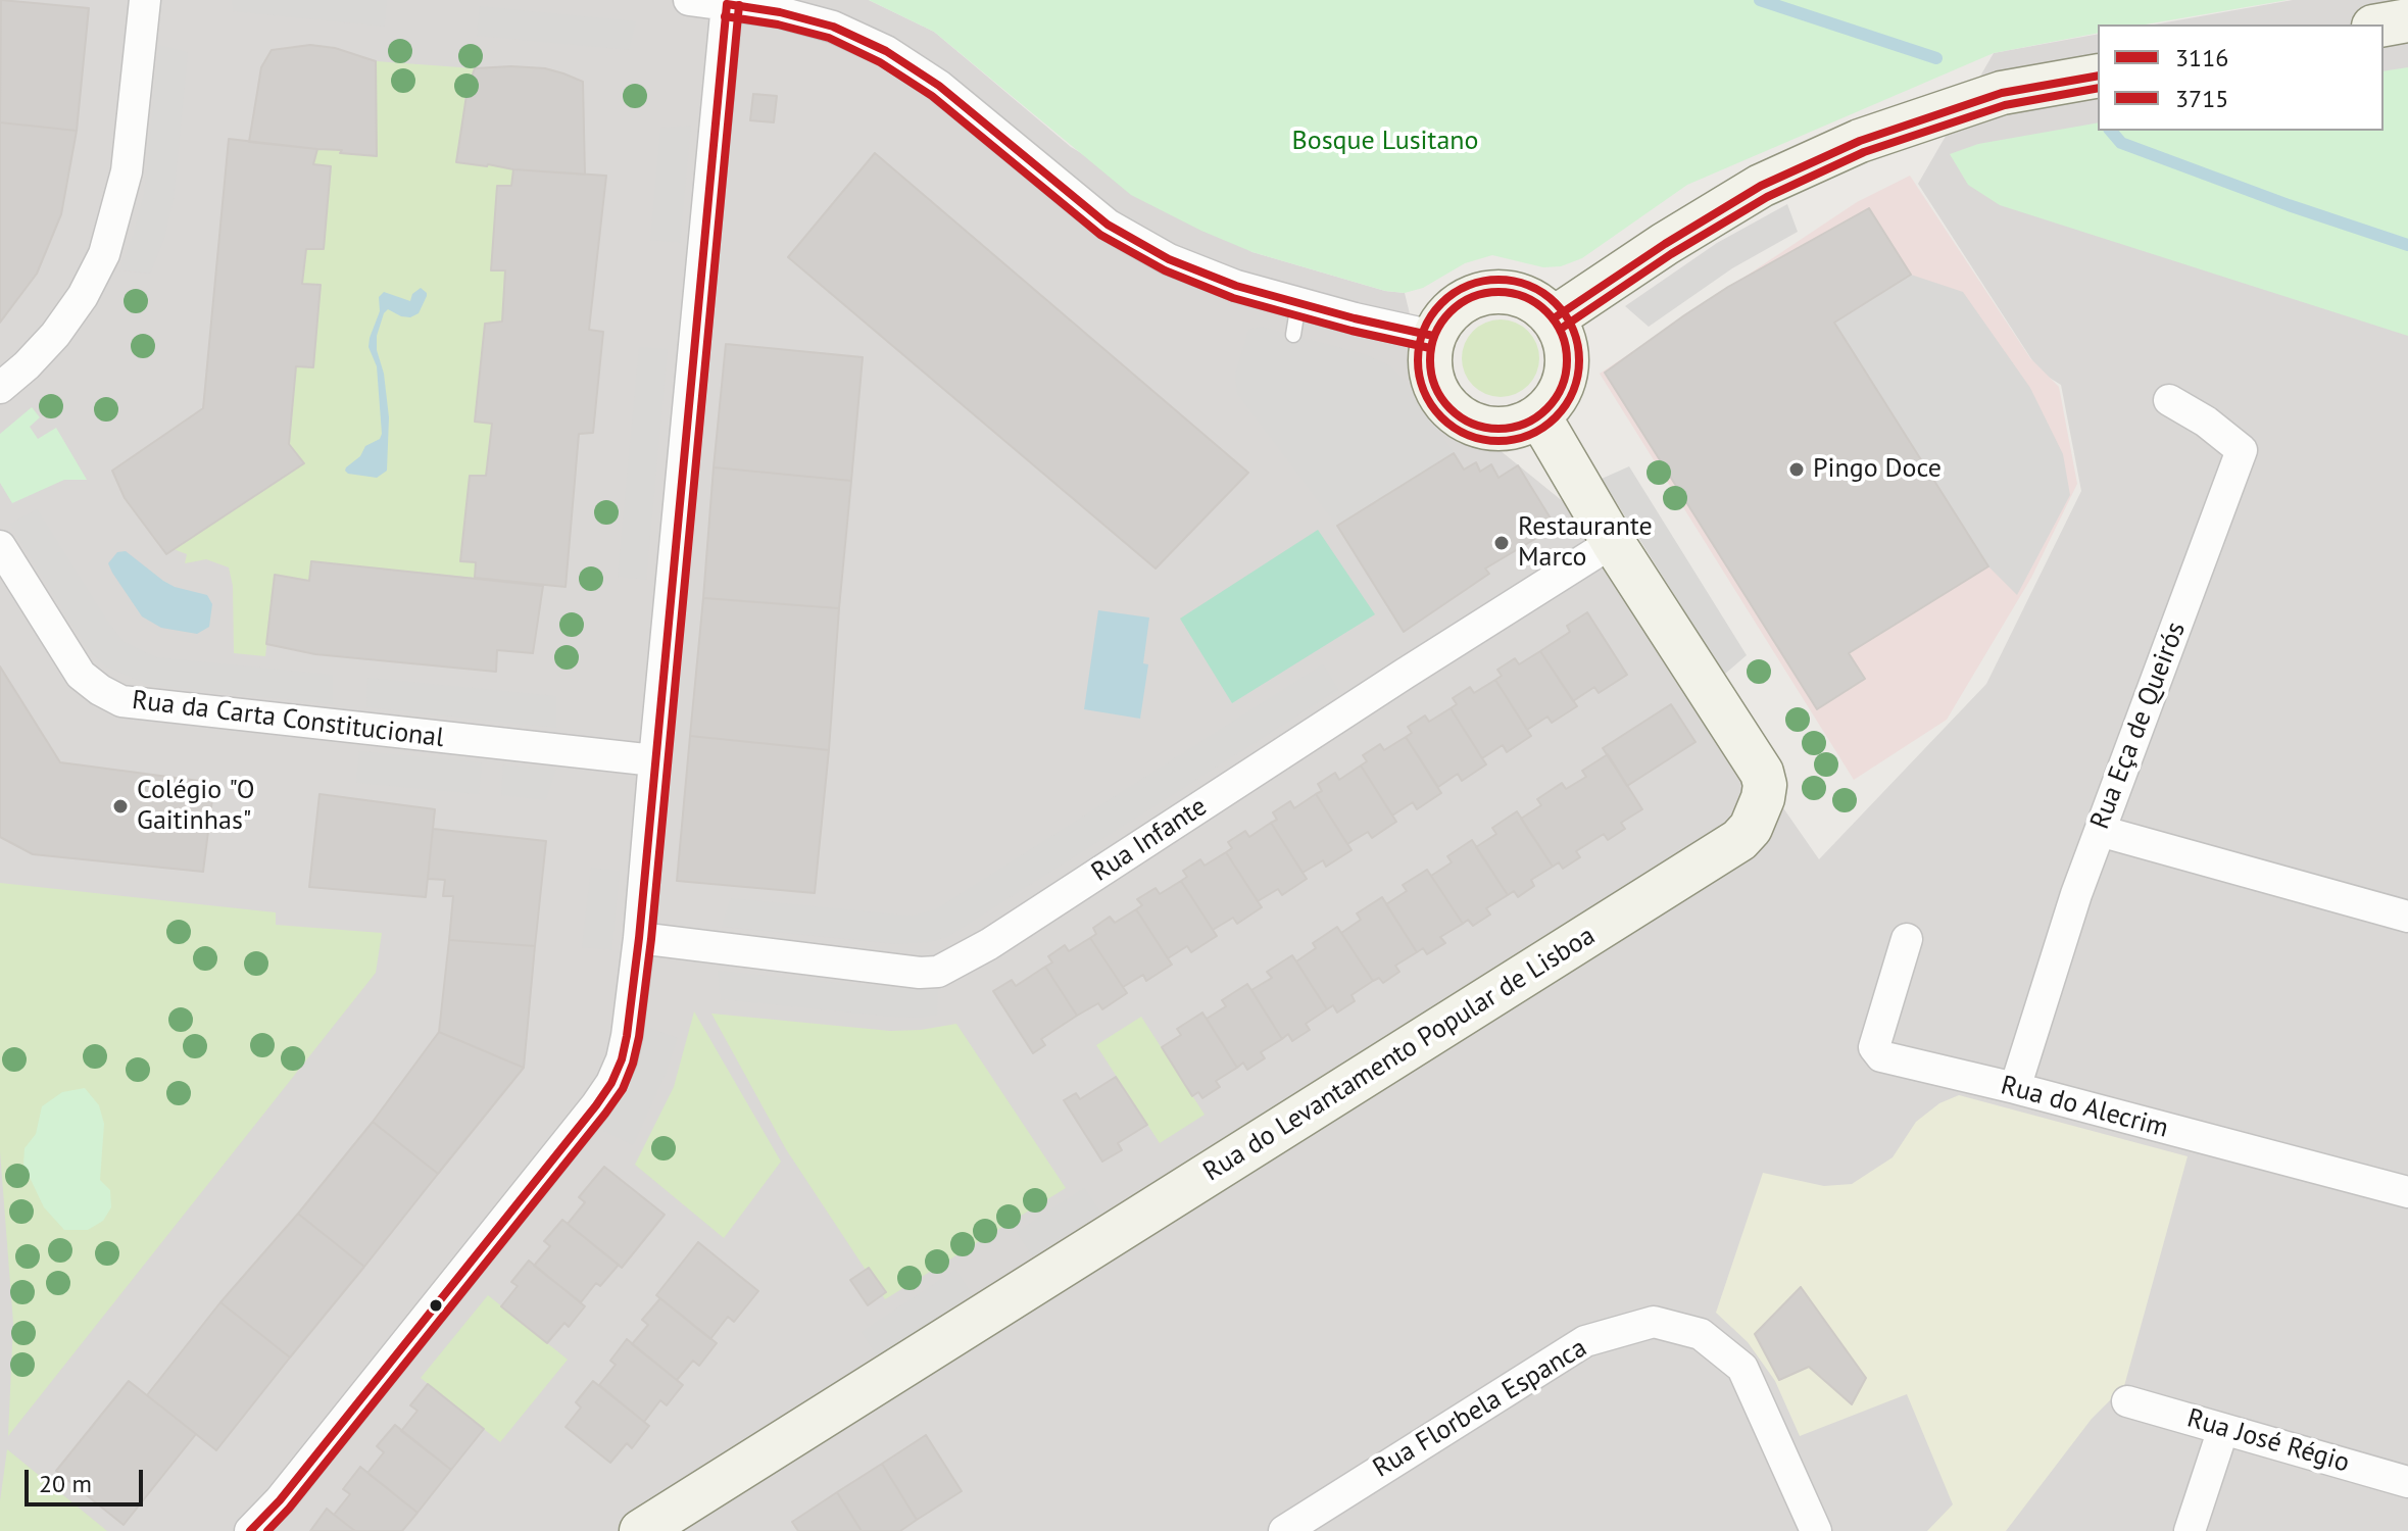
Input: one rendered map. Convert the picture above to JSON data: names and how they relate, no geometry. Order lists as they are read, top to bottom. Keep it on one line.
{"streets":{"street":["Rua da Carta Constitucional","Rua Eça de Queirós","Rua Infante","Rua do Levantamento Popular de Lisboa","Rua do Alecrim","Rua Florbela Espanca","Rua José Régio"]},"crossings":[["Rua Eça de Queirós","Rua do Alecrim"],["Rua Infante","Rua do Levantamento Popular de Lisboa"]],"parks":["Bosque Lusitano"],"places":["Pingo Doce","Restaurante Marco","Colégio \"O Gaitinhas\""],"lines":["transit line 3116","transit line 3715"],"legend":["3116","3715"],"scale_bar":"20 m"}
